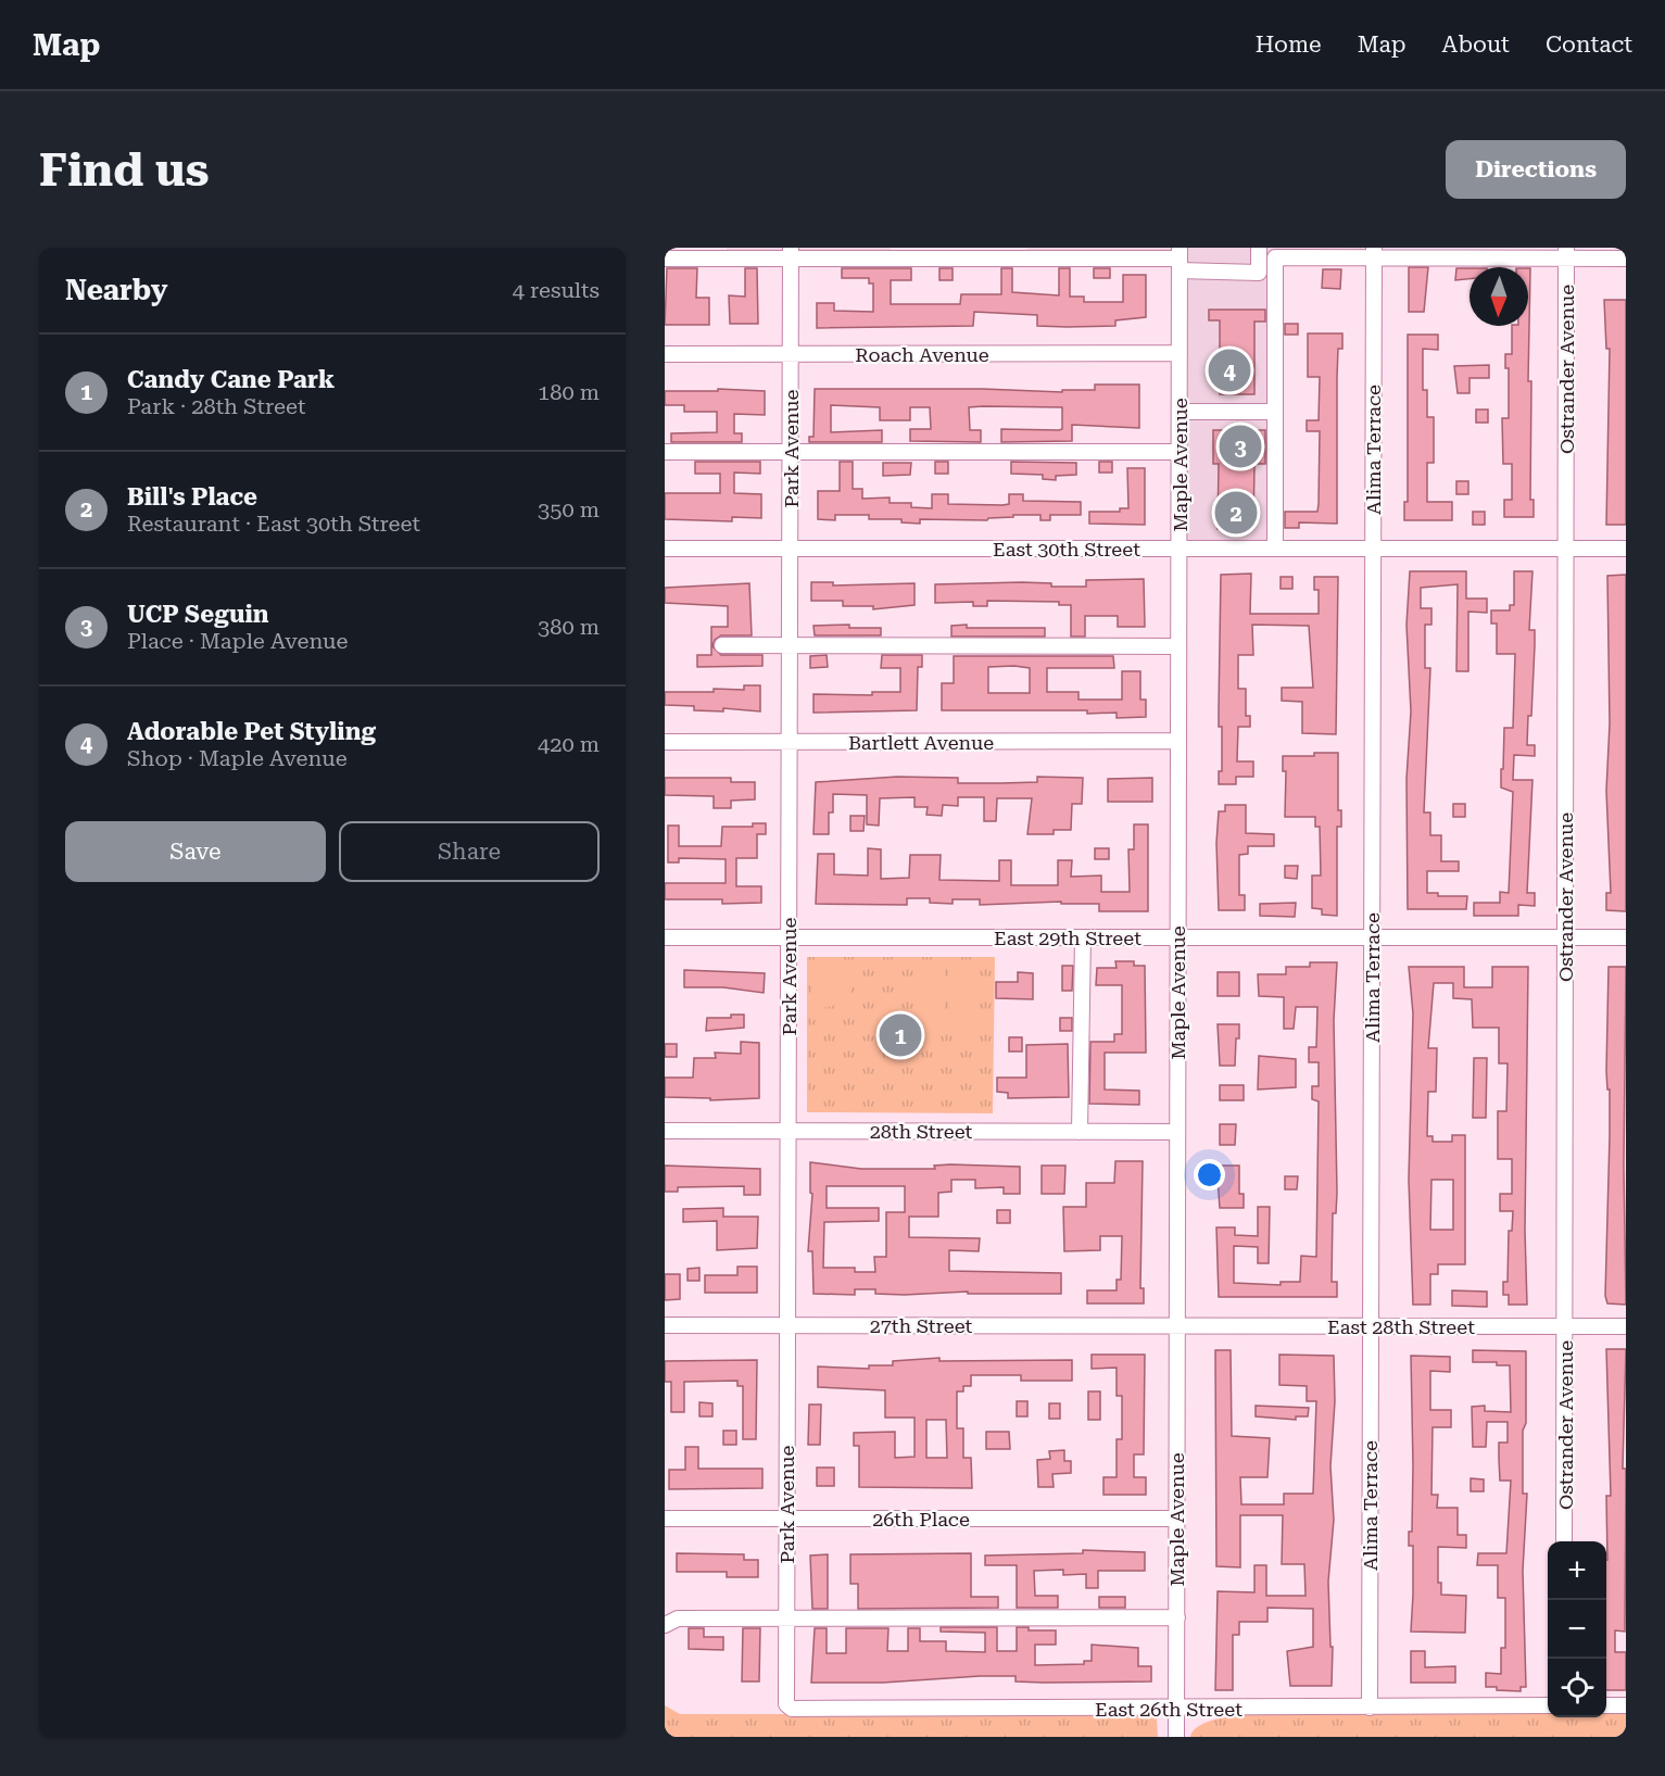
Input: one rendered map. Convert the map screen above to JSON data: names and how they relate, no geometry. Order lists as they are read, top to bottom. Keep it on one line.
{"streets":{"street":["Roach Avenue","Ostrander Avenue","Park Avenue","Alima Terrace","Maple Avenue","East 30th Street","Bartlett Avenue","East 29th Street","28th Street","27th Street","East 28th Street","26th Place","East 26th Street"]},"crossings":[["Roach Avenue","Park Avenue"],["Roach Avenue","Maple Avenue"],["Ostrander Avenue","East 30th Street"],["Ostrander Avenue","East 29th Street"],["Ostrander Avenue","East 28th Street"],["Park Avenue","East 30th Street"],["Park Avenue","Bartlett Avenue"],["Park Avenue","East 29th Street"],["Park Avenue","28th Street"],["Park Avenue","27th Street"],["Park Avenue","26th Place"],["Park Avenue","East 26th Street"],["Alima Terrace","East 30th Street"],["Alima Terrace","East 29th Street"],["Alima Terrace","East 28th Street"],["Alima Terrace","East 26th Street"],["Maple Avenue","East 30th Street"],["Maple Avenue","Bartlett Avenue"],["Maple Avenue","East 29th Street"],["Maple Avenue","28th Street"],["Maple Avenue","27th Street"],["Maple Avenue","East 28th Street"],["Maple Avenue","26th Place"],["Maple Avenue","East 26th Street"],["27th Street","East 28th Street"]],"north":"bottom","page":{"header":"Map","nav":["Home","Map","About","Contact"],"buttons":["Directions",["Save","Share"]],"title":"Find us","heading":["Nearby","4 results"],"list":[{"mark":"1","name":"Candy Cane Park","note":"Park · 28th Street","value":"180 m"},{"mark":"2","name":"Bill's Place","note":"Restaurant · East 30th Street","value":"350 m"},{"mark":"3","name":"UCP Seguin","note":"Place · Maple Avenue","value":"380 m"},{"mark":"4","name":"Adorable Pet Styling","note":"Shop · Maple Avenue","value":"420 m"}],"pins":["4","3","2","1"],"map_buttons":["+","−"]}}
